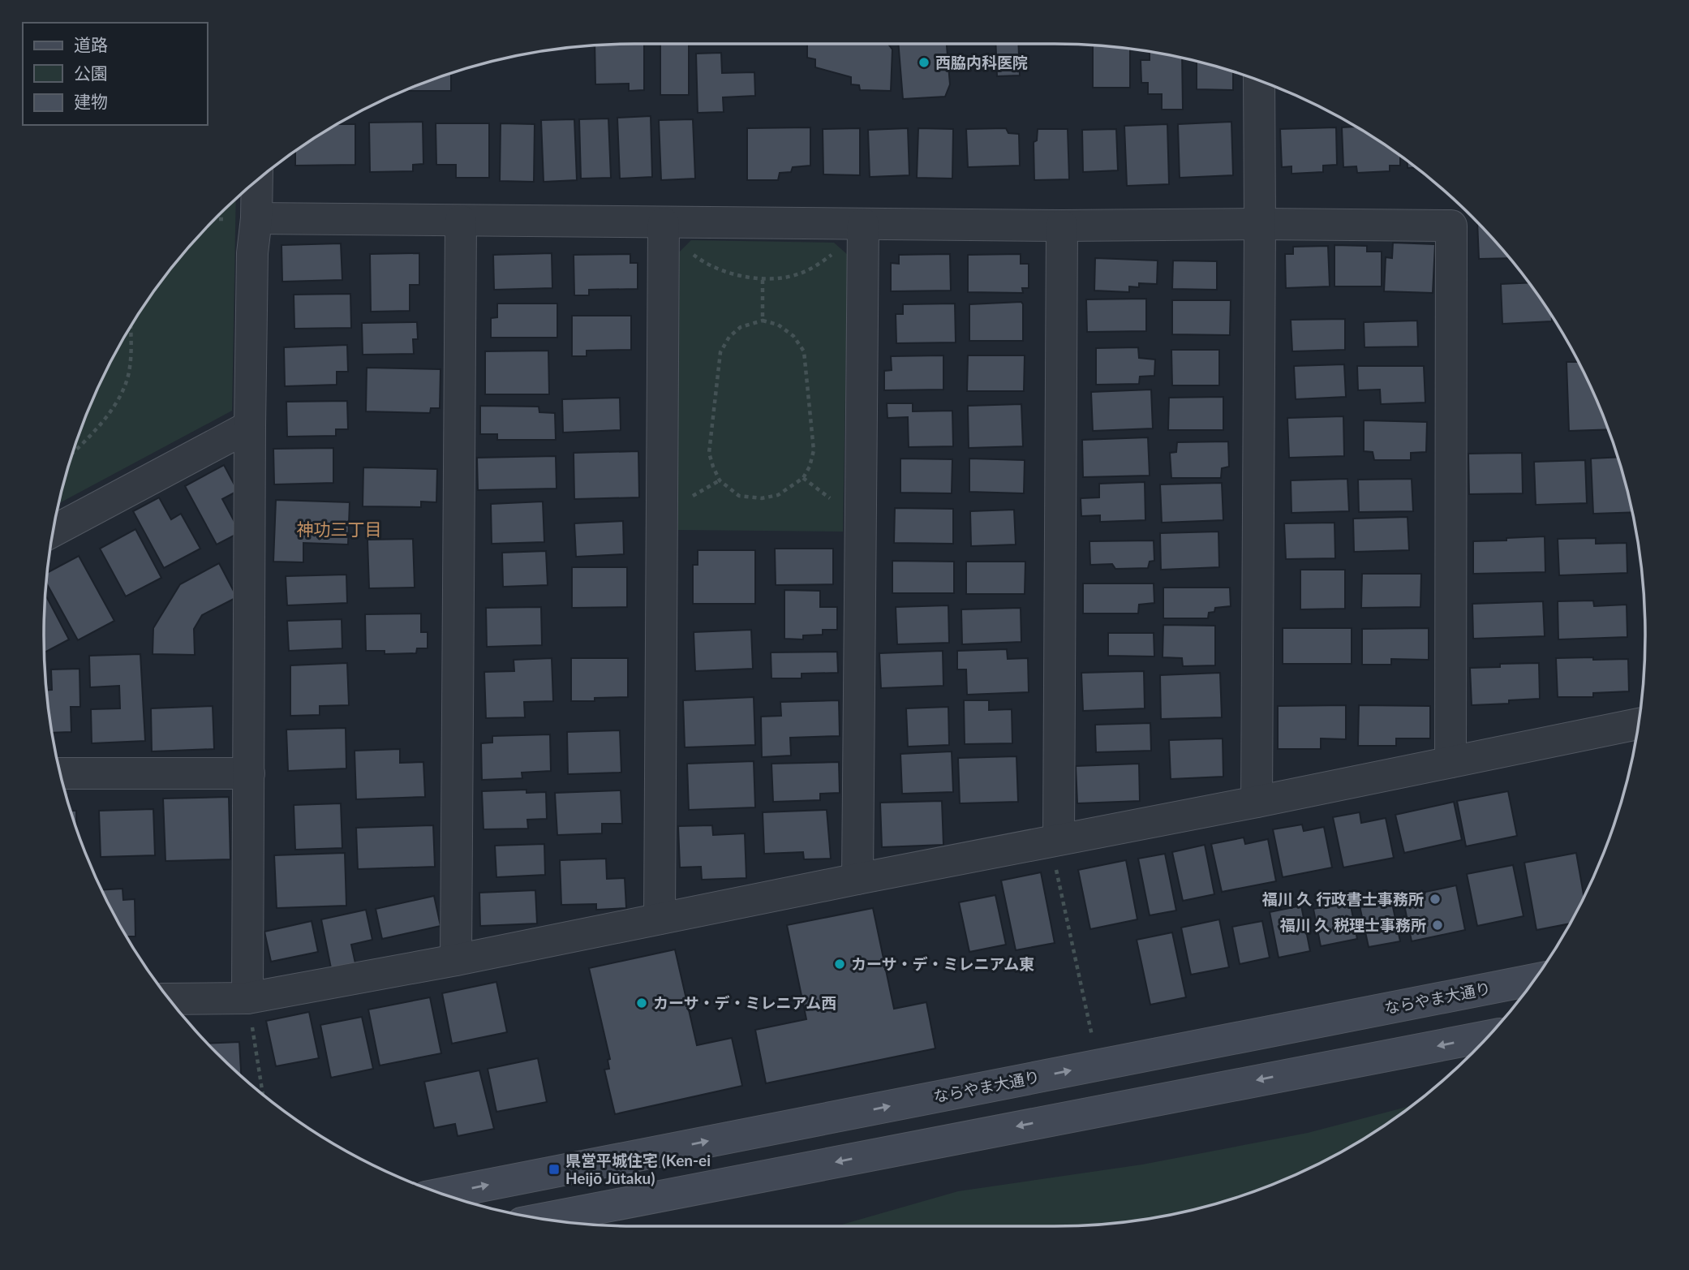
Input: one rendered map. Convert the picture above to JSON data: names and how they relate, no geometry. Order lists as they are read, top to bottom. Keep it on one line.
{"streets":{"street":["ならやま大通り"]},"districts":["神功三丁目"],"places":{"other":["西脇内科医院","福川 久 行政書士事務所","福川 久 税理士事務所","カーサ・デ・ミレニアム東","カーサ・デ・ミレニアム西"],"transit":["県営平城住宅 (Ken-ei Heijō Jūtaku)"]},"legend":["道路","公園","建物"]}
